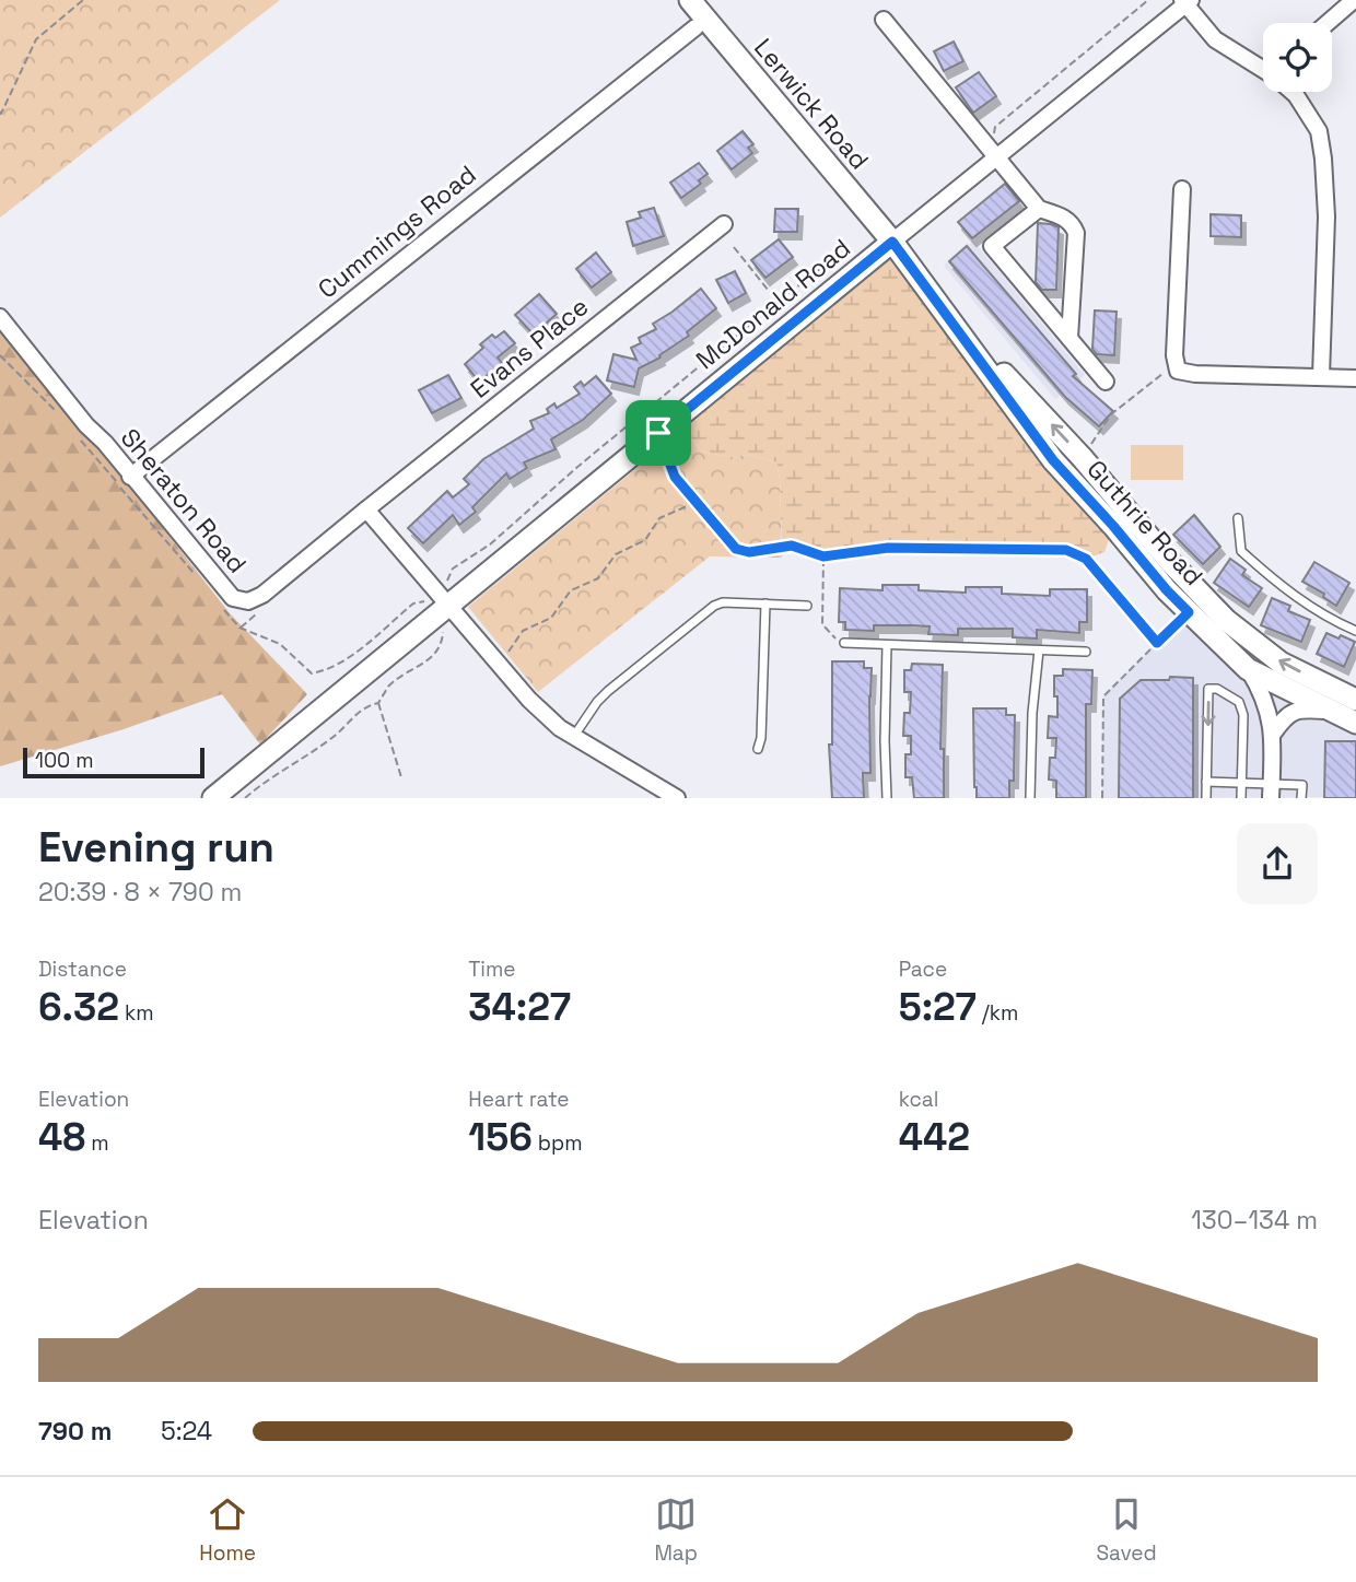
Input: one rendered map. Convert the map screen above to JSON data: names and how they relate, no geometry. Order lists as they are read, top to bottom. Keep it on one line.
{"streets":{"main road":["Lerwick Road","McDonald Road","Guthrie Road"],"street":["Cummings Road","Evans Place","Sheraton Road"]},"crossings":[["Lerwick Road","McDonald Road"],["Lerwick Road","Guthrie Road"],["Cummings Road","Sheraton Road"],["McDonald Road","Guthrie Road"],["Evans Place","Sheraton Road"]],"scale_bar":"100 m","page":{"scale":"100 m","heading":["Evening run","20:39 · 8 × 790 m"],"stats":[["Distance","6.32 km"],["Time","34:27"],["Pace","5:27 /km"],["Elevation","48 m"],["Heart rate","156 bpm"],["kcal","442"]],"chart":["Elevation","130–134 m"],"list":[{"name":"790 m","note":"5:24"}],"tabs":["Home","Map","Saved"]}}
